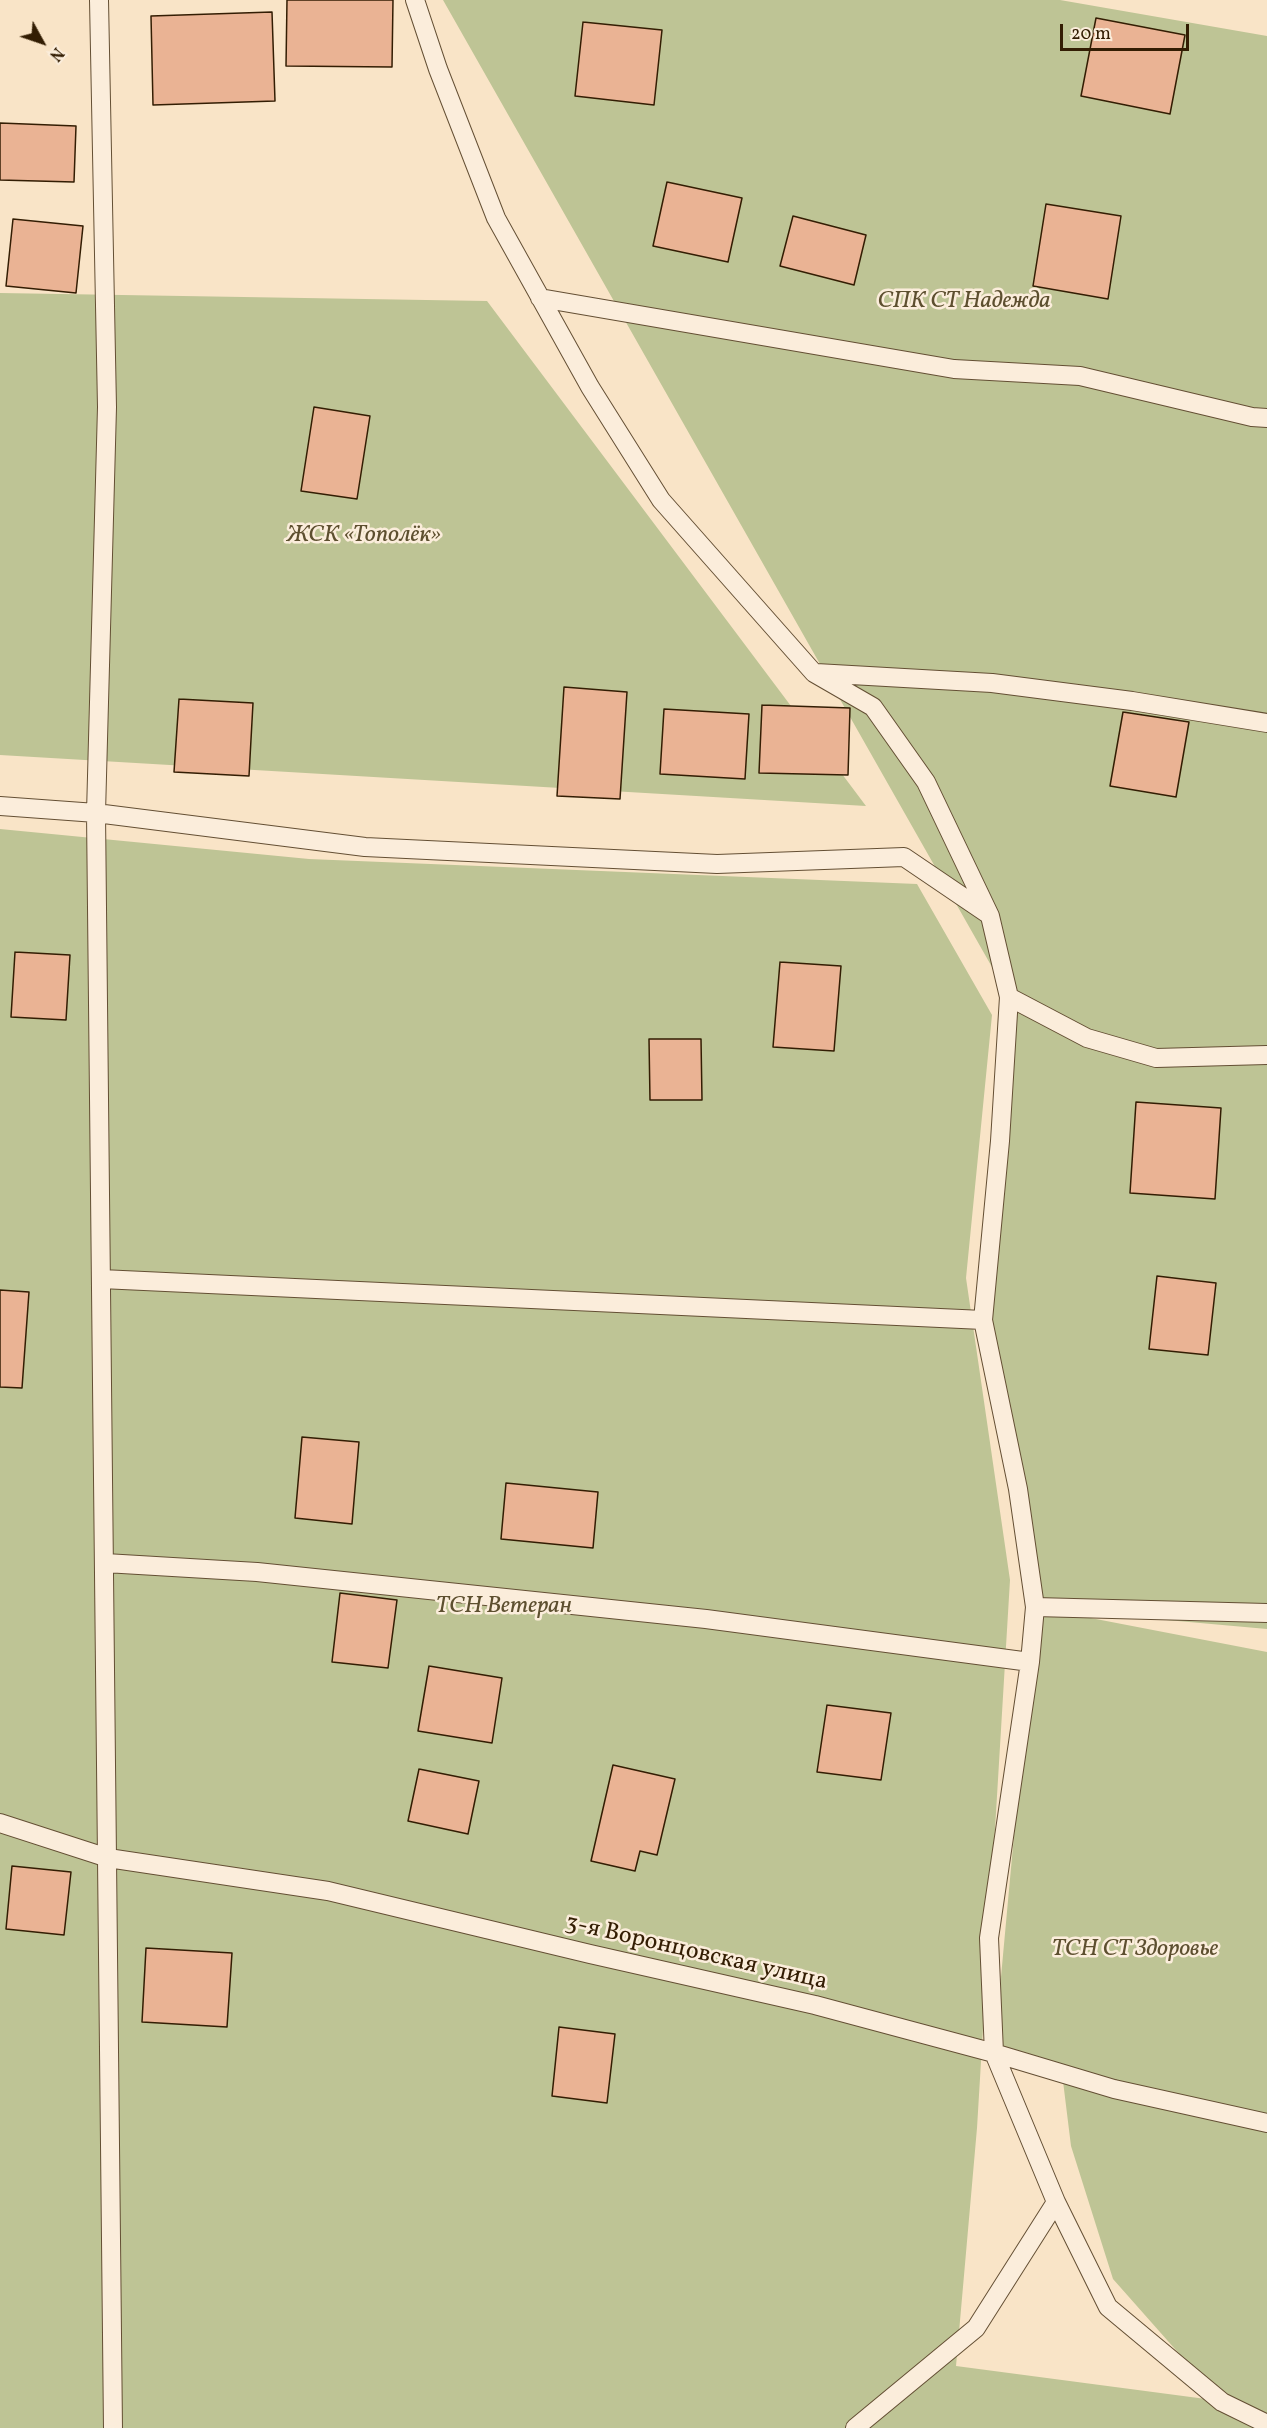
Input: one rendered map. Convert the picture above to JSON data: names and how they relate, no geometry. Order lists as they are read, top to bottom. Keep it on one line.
{"streets":{"lane":["3-я Воронцовская улица"]},"parks":["СПК СТ Надежда","ЖСК «Тополёк»","ТСН Ветеран","ТСН СТ Здоровье"],"scale_bar":"20 m","north":"bottom right"}
